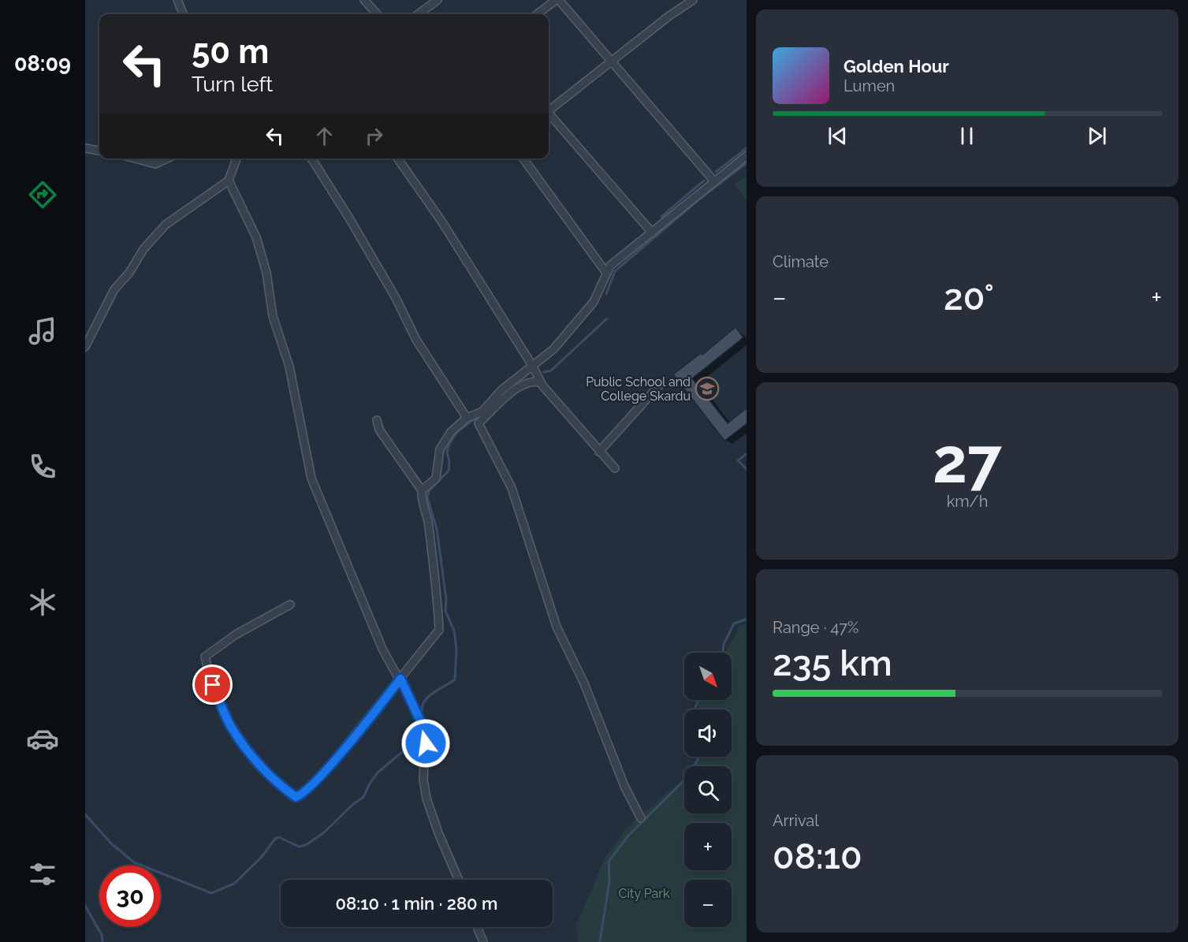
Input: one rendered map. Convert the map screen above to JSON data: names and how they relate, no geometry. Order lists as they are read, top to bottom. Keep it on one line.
{"parks":["City Park"],"places":{"school or university":["Public School and College Skardu"]},"north":"bottom right","page":{"tabs":"08:09","turn":["50 m","Turn left"],"song":["Golden Hour","Lumen"],"tile":["Climate",["27","km/h"],["Range · 47%","235 km"],["Arrival","08:10"]],"heat":["−","20°","+"],"map_buttons":["+","−"],"limit":"30","trip":"08:10 · 1 min · 280 m"}}
